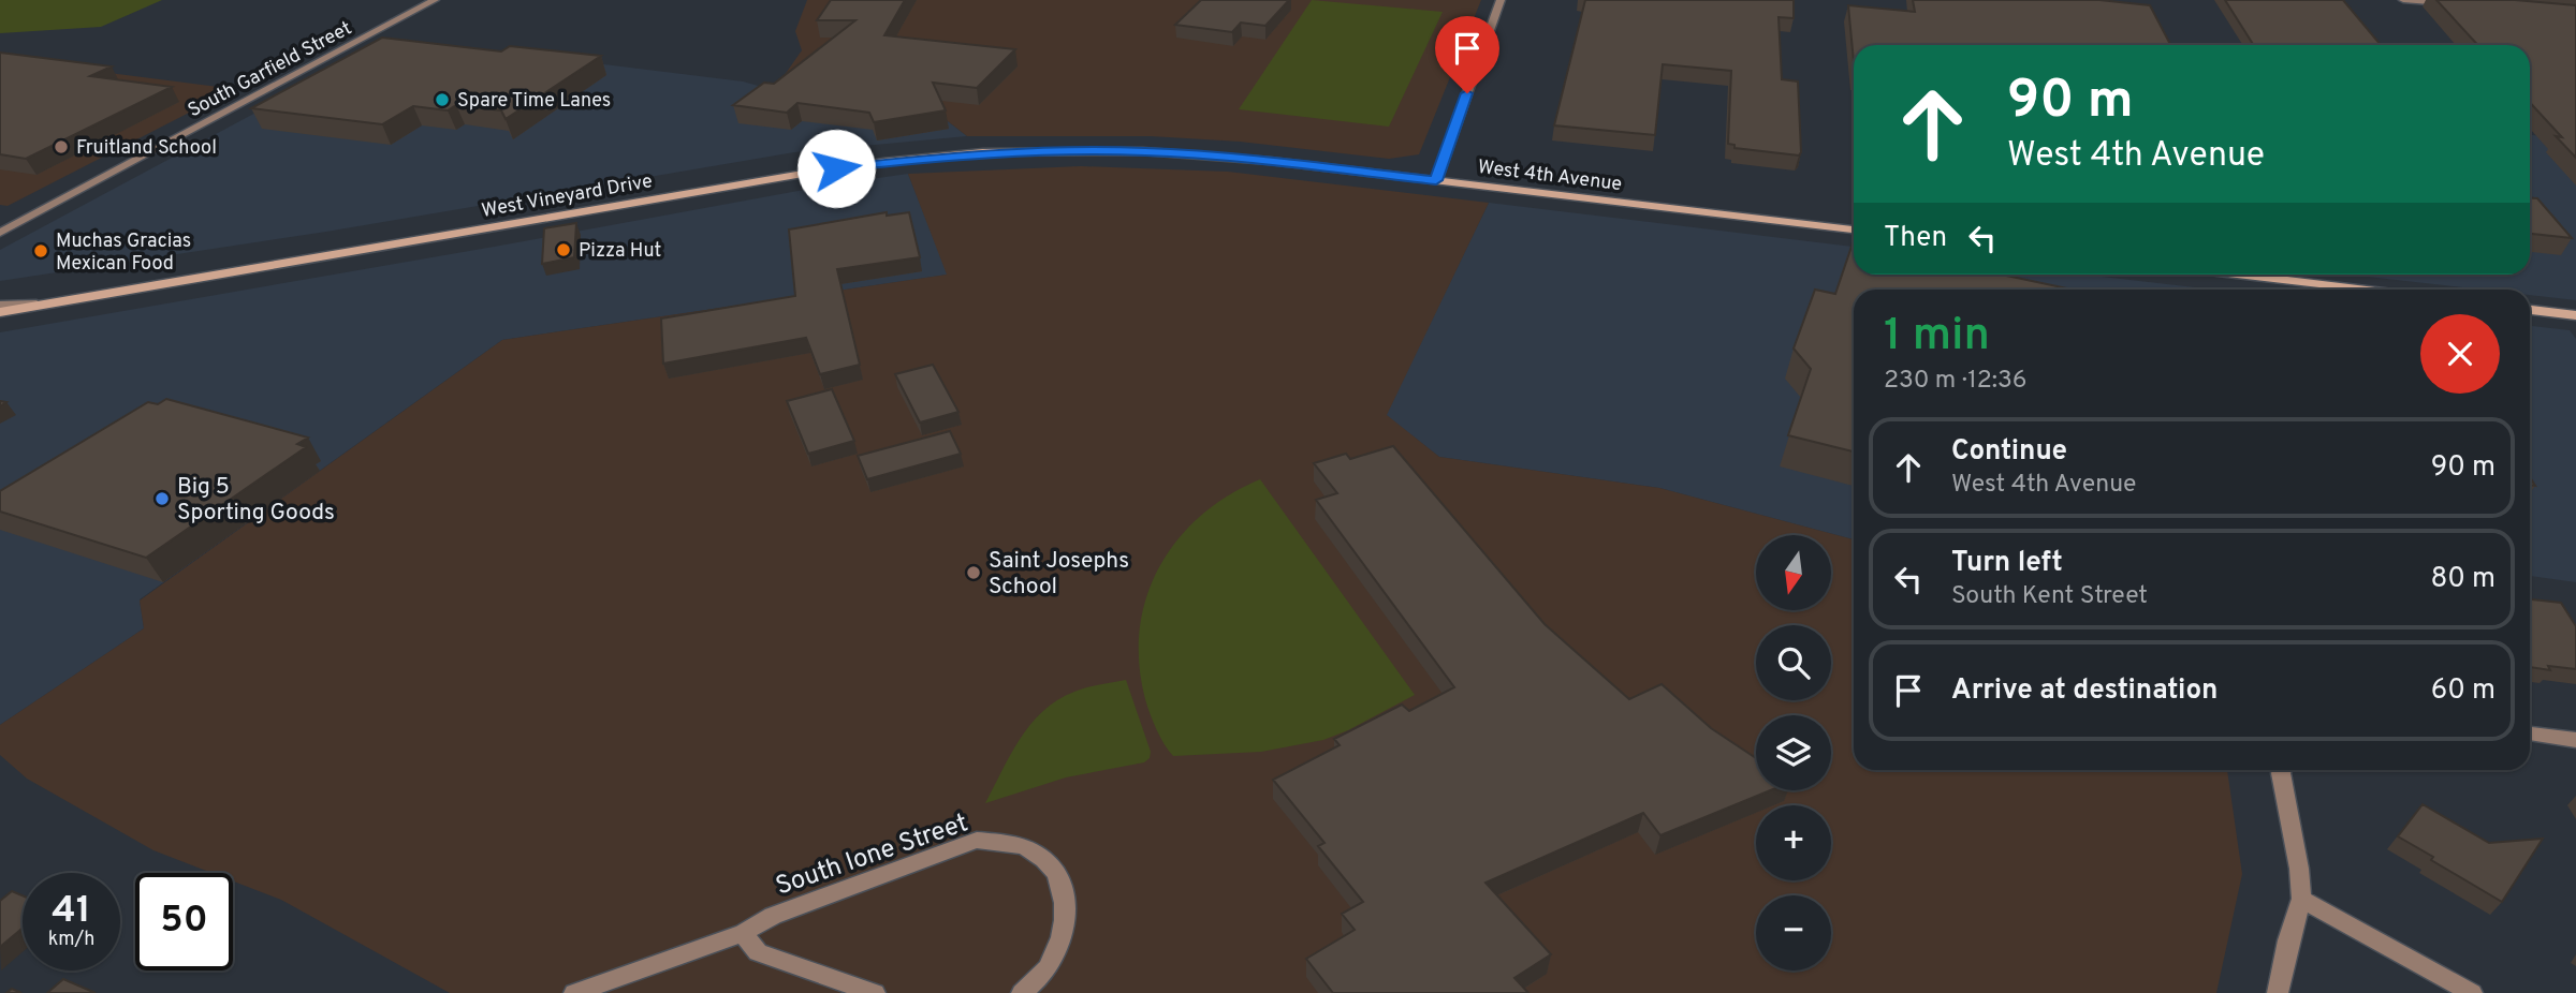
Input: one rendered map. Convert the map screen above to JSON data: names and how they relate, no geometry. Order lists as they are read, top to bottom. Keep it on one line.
{"streets":{"main road":["West 4th Avenue","West Vineyard Drive"],"street":["South Garfield Street","South Ione Street"]},"crossings":[["West 4th Avenue","West Vineyard Drive"]],"places":["Spare Time Lanes","Fruitland School","Pizza Hut","Muchas Gracias Mexican Food","Big 5 Sporting Goods","Saint Josephs School"],"north":"bottom","page":{"turn":["90 m","West 4th Avenue"],"then":"Then","heading":["1 min","230 m · 12:36"],"list":[{"name":"Continue","note":"West 4th Avenue","value":"90 m"},{"name":"Turn left","note":"South Kent Street","value":"80 m"},{"name":"Arrive at destination","value":"60 m"}],"map_buttons":["+","−"],"speed":"41 km/h","limit":"50"}}
